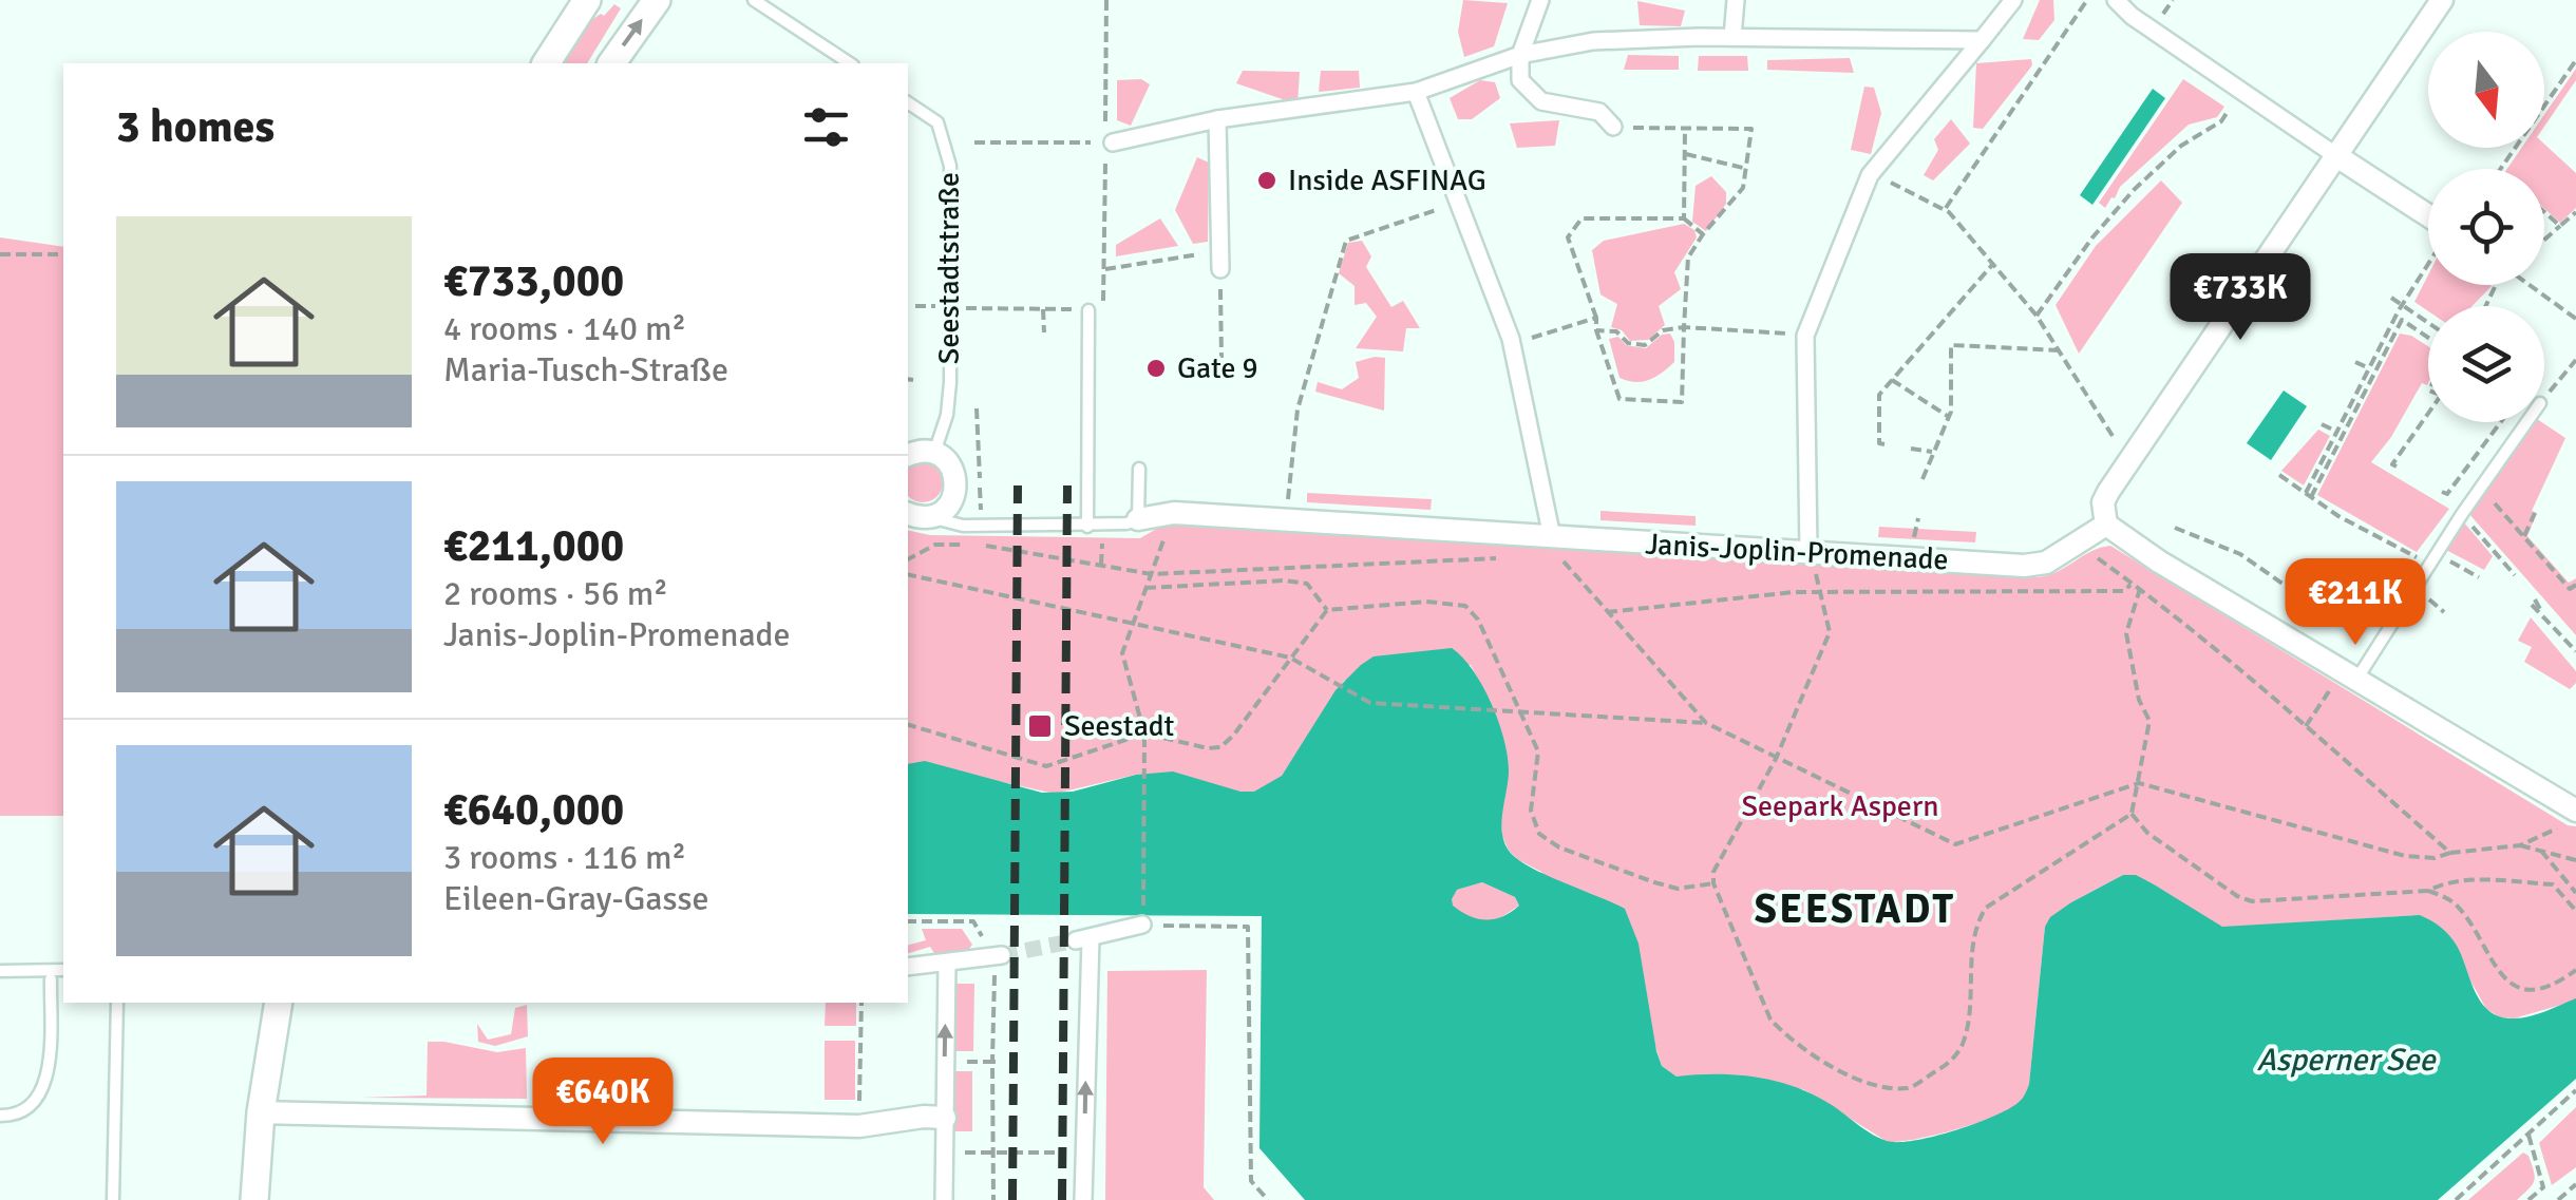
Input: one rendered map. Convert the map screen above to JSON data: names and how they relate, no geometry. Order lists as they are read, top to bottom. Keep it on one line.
{"streets":{"street":["Janis-Joplin-Promenade"],"lane":["Seestadtstraße"]},"districts":["SEESTADT"],"water":["Asperner See"],"parks":["Seepark Aspern"],"places":{"other":["Inside ASFINAG","Gate 9"],"transit":["Seestadt"]},"north":"bottom","page":{"heading":"3 homes","list":[{"name":"€733,000","note":"4 rooms · 140 m² · Maria-Tusch-Straße"},{"name":"€211,000","note":"2 rooms · 56 m² · Janis-Joplin-Promenade"},{"name":"€640,000","note":"3 rooms · 116 m² · Eileen-Gray-Gasse"}],"price":["€733K","€211K","€640K"]}}
